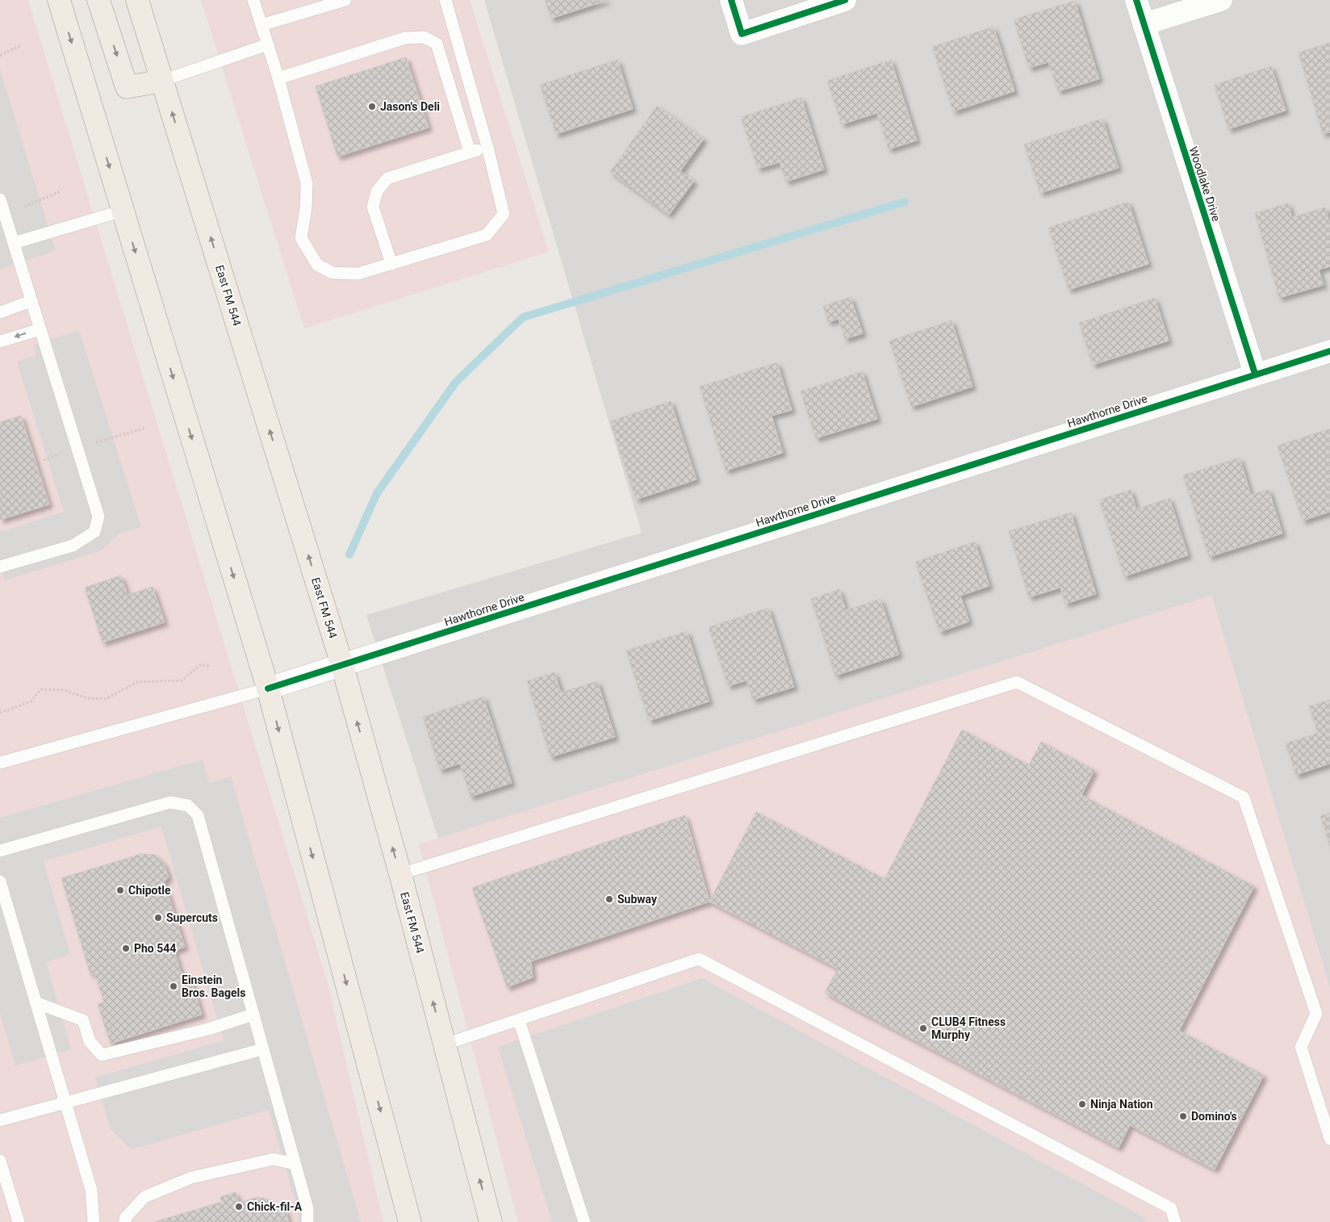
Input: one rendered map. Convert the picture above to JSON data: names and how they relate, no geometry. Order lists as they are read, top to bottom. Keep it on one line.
{"streets":{"main road":["East FM 544"],"street":["Woodlake Drive","Hawthorne Drive"]},"crossings":[["Woodlake Drive","Hawthorne Drive"],["East FM 544","Hawthorne Drive"]],"places":["Jason's Deli","Chipotle","Subway","Supercuts","Pho 544","Einstein Bros. Bagels","CLUB4 Fitness Murphy","Ninja Nation","Domino's","Chick-fil-A"]}
